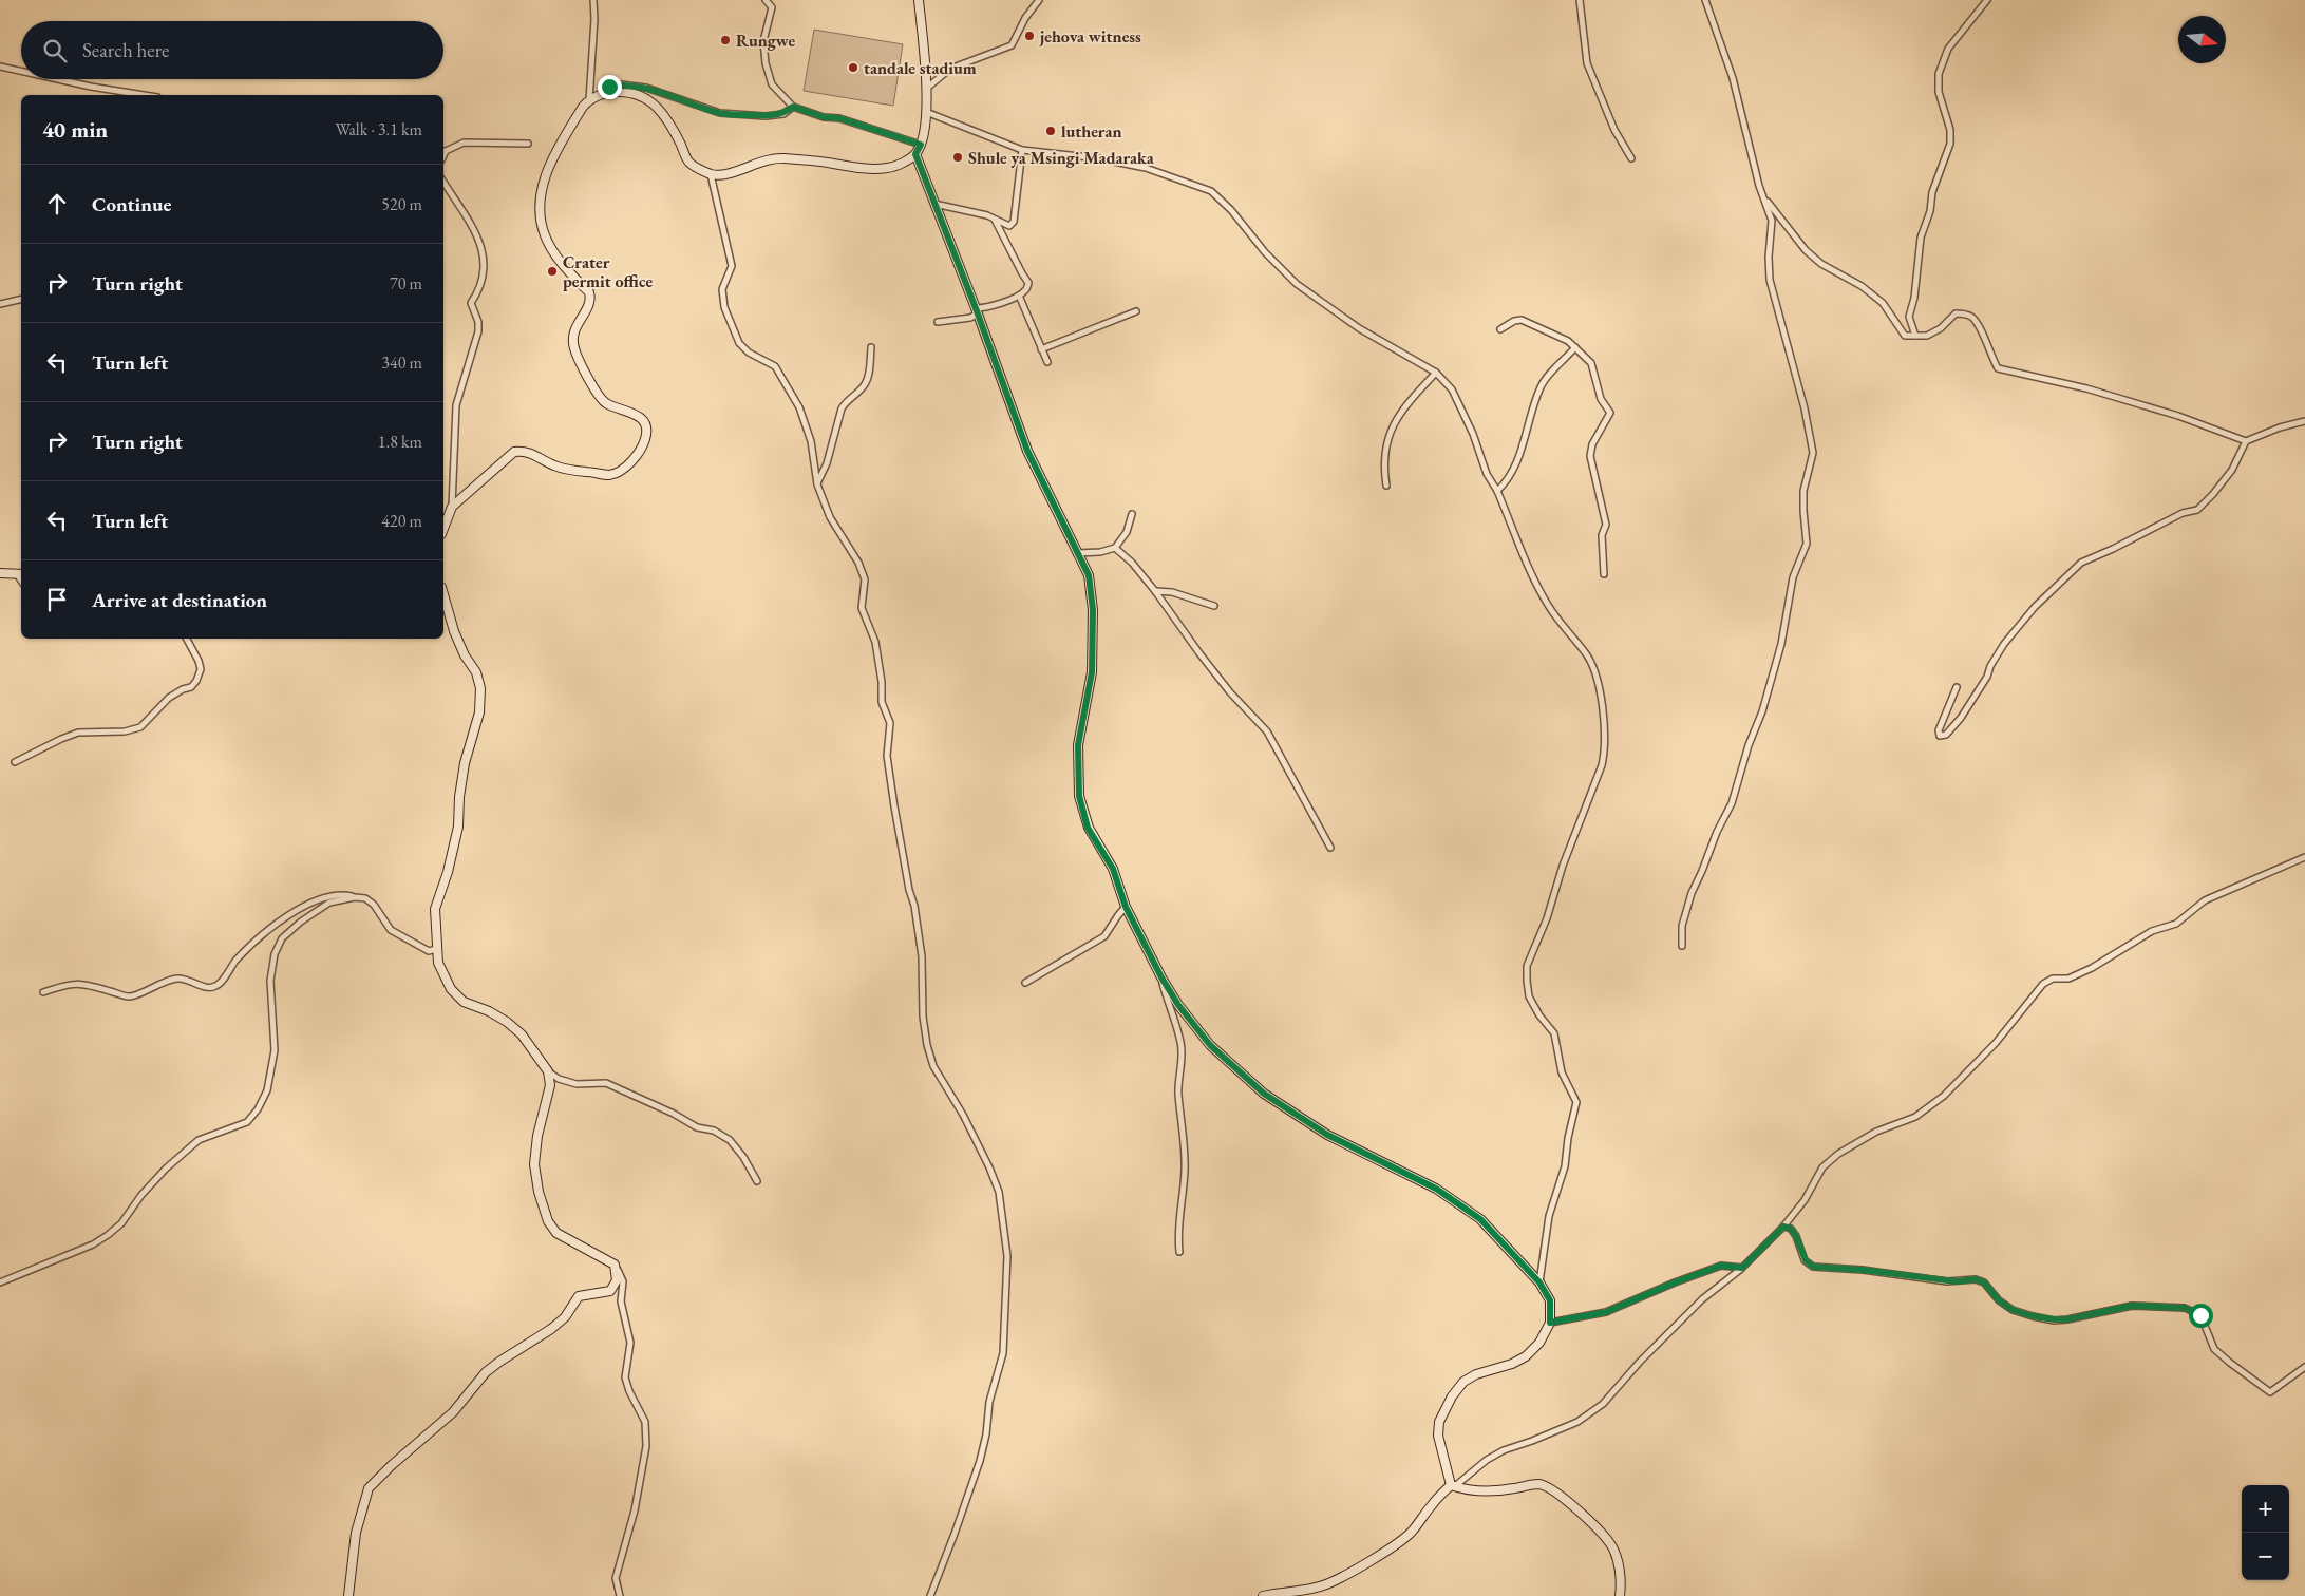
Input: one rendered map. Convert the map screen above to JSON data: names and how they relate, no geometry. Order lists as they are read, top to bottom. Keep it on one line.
{"places":["jehova witness","Rungwe","tandale stadium","lutheran","Shule ya Msingi Madaraka","Crater permit office"],"north":"right","page":{"search":"Search here","heading":["40 min","Walk · 3.1 km"],"list":[["Continue","520 m"],["Turn right","70 m"],["Turn left","340 m"],["Turn right","1.8 km"],["Turn left","420 m"],"Arrive at destination"],"map_buttons":["+","−"]}}
